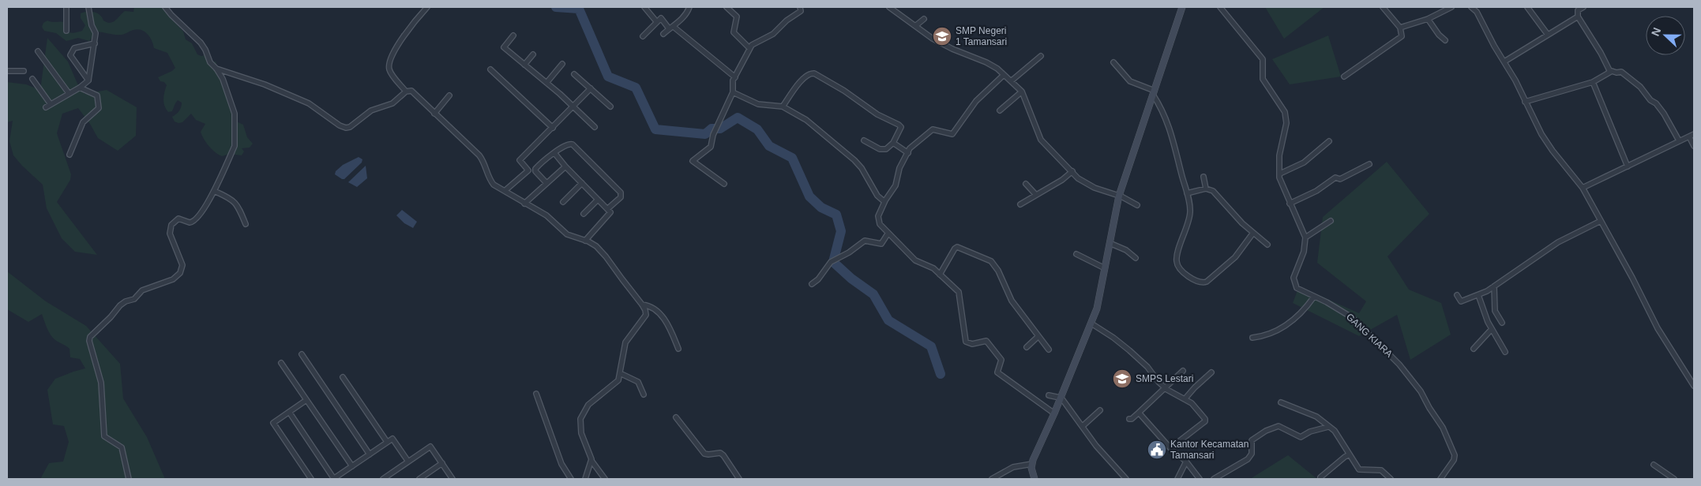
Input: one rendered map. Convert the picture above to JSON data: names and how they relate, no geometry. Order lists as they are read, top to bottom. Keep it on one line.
{"streets":{"street":["GANG KIARA"]},"places":{"school or university":["SMP Negeri 1 Tamansari","SMPS Lestari"],"public building":["Kantor Kecamatan Tamansari"]},"north":"left"}
